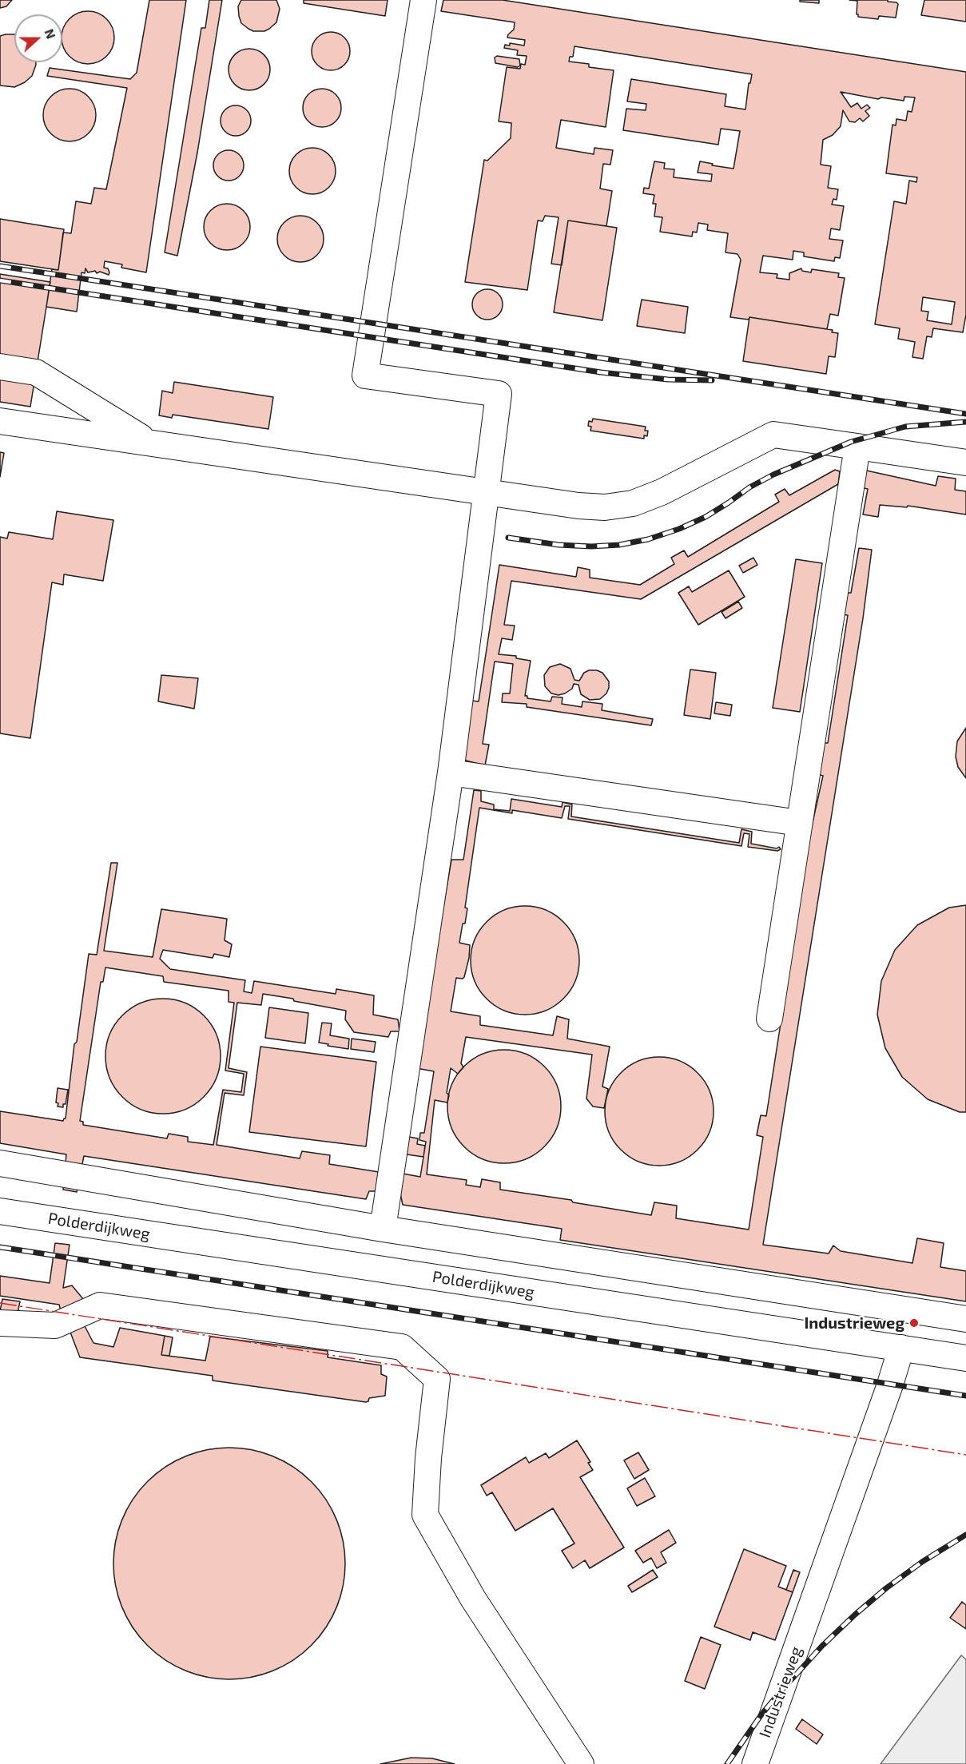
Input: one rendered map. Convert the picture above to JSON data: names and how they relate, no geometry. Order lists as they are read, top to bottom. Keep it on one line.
{"streets":{"street":["Polderdijkweg","Industrieweg"]},"crossings":[["Polderdijkweg","Industrieweg"]],"places":["Industrieweg"],"north":"right"}
